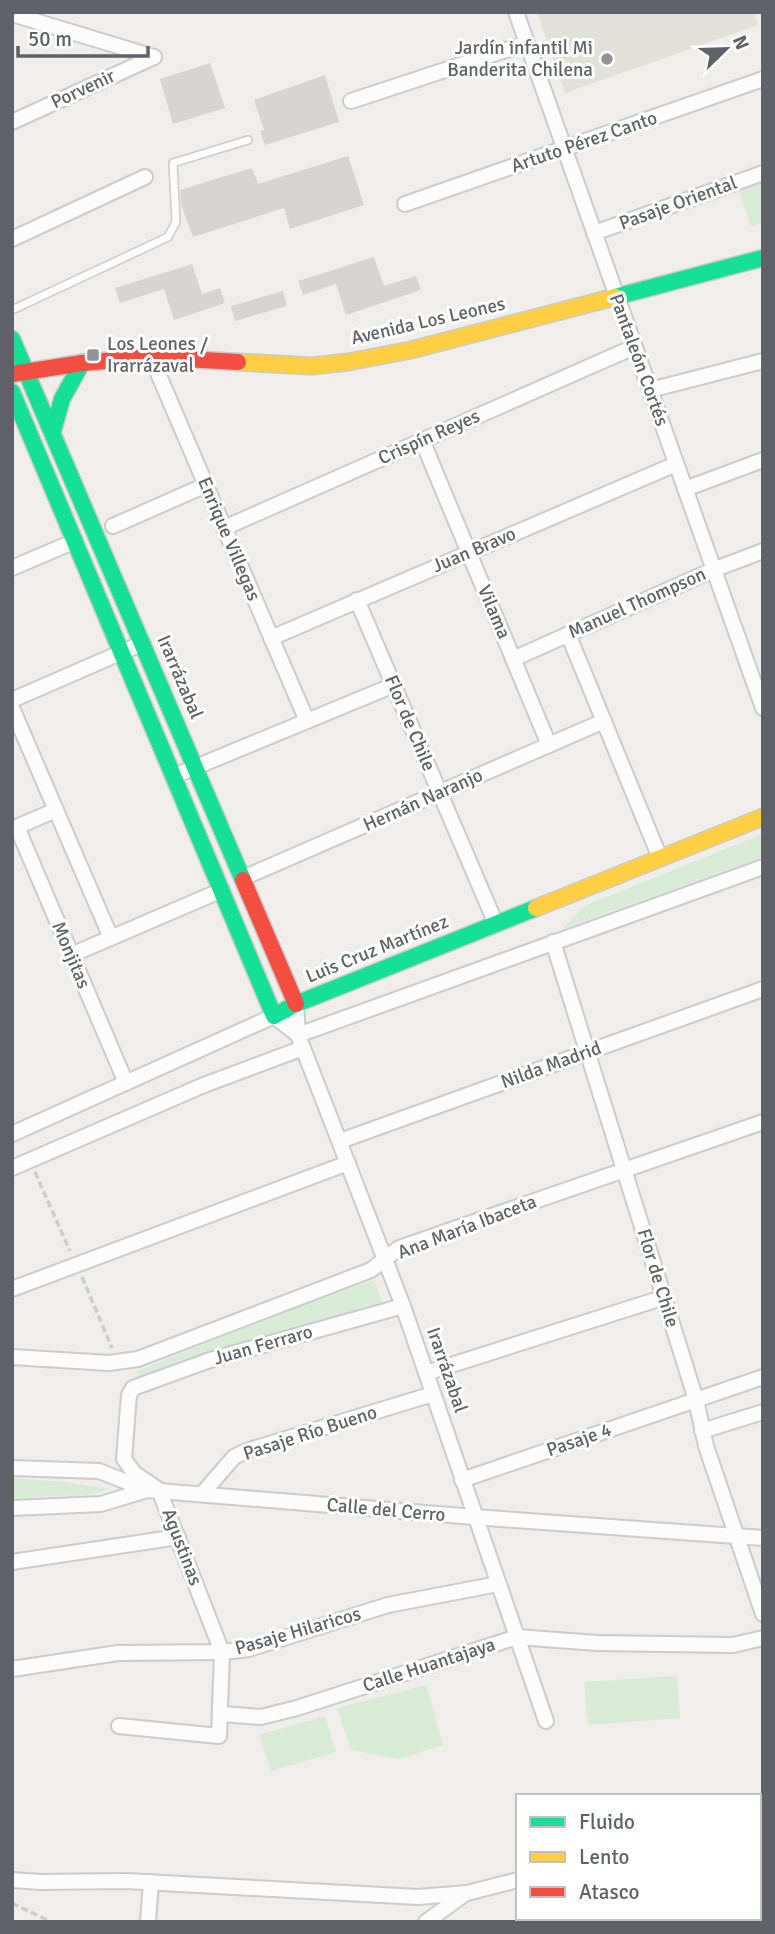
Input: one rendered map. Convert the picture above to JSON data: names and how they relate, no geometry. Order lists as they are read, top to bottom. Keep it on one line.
{"streets":{"street":["Porvenir","Artuto Pérez Canto","Pasaje Oriental","Avenida Los Leones","Pantaleón Cortés","Crispín Reyes","Enrique Villegas","Juan Bravo","Manuel Thompson","Vilama","Irarrázabal","Flor de Chile","Hernán Naranjo","Luis Cruz Martínez","Monjitas","Nilda Madrid","Ana María Ibaceta","Juan Ferraro","Pasaje Río Bueno","Pasaje 4","Calle del Cerro","Agustinas","Pasaje Hilaricos","Calle Huantajaya"]},"crossings":[["Artuto Pérez Canto","Pantaleón Cortés"],["Pasaje Oriental","Pantaleón Cortés"],["Avenida Los Leones","Pantaleón Cortés"],["Avenida Los Leones","Enrique Villegas"],["Avenida Los Leones","Irarrázabal"],["Pantaleón Cortés","Crispín Reyes"],["Pantaleón Cortés","Juan Bravo"],["Pantaleón Cortés","Manuel Thompson"],["Crispín Reyes","Enrique Villegas"],["Crispín Reyes","Vilama"],["Enrique Villegas","Juan Bravo"],["Juan Bravo","Vilama"],["Juan Bravo","Flor de Chile"],["Manuel Thompson","Vilama"],["Vilama","Hernán Naranjo"],["Irarrázabal","Hernán Naranjo"],["Irarrázabal","Luis Cruz Martínez"],["Irarrázabal","Nilda Madrid"],["Irarrázabal","Ana María Ibaceta"],["Irarrázabal","Juan Ferraro"],["Irarrázabal","Pasaje Río Bueno"],["Irarrázabal","Pasaje 4"],["Irarrázabal","Calle del Cerro"],["Irarrázabal","Pasaje Hilaricos"],["Irarrázabal","Calle Huantajaya"],["Flor de Chile","Hernán Naranjo"],["Flor de Chile","Luis Cruz Martínez"],["Flor de Chile","Nilda Madrid"],["Flor de Chile","Ana María Ibaceta"],["Flor de Chile","Pasaje 4"],["Flor de Chile","Calle del Cerro"],["Luis Cruz Martínez","Monjitas"],["Juan Ferraro","Agustinas"],["Pasaje Río Bueno","Calle del Cerro"],["Calle del Cerro","Agustinas"],["Agustinas","Pasaje Hilaricos"],["Agustinas","Calle Huantajaya"]],"places":{"other":["Jardín infantil Mi Banderita Chilena"],"transit":["Los Leones / Irarrázaval"]},"legend":["Fluido","Lento","Atasco"],"scale_bar":"50 m","north":"top right"}
